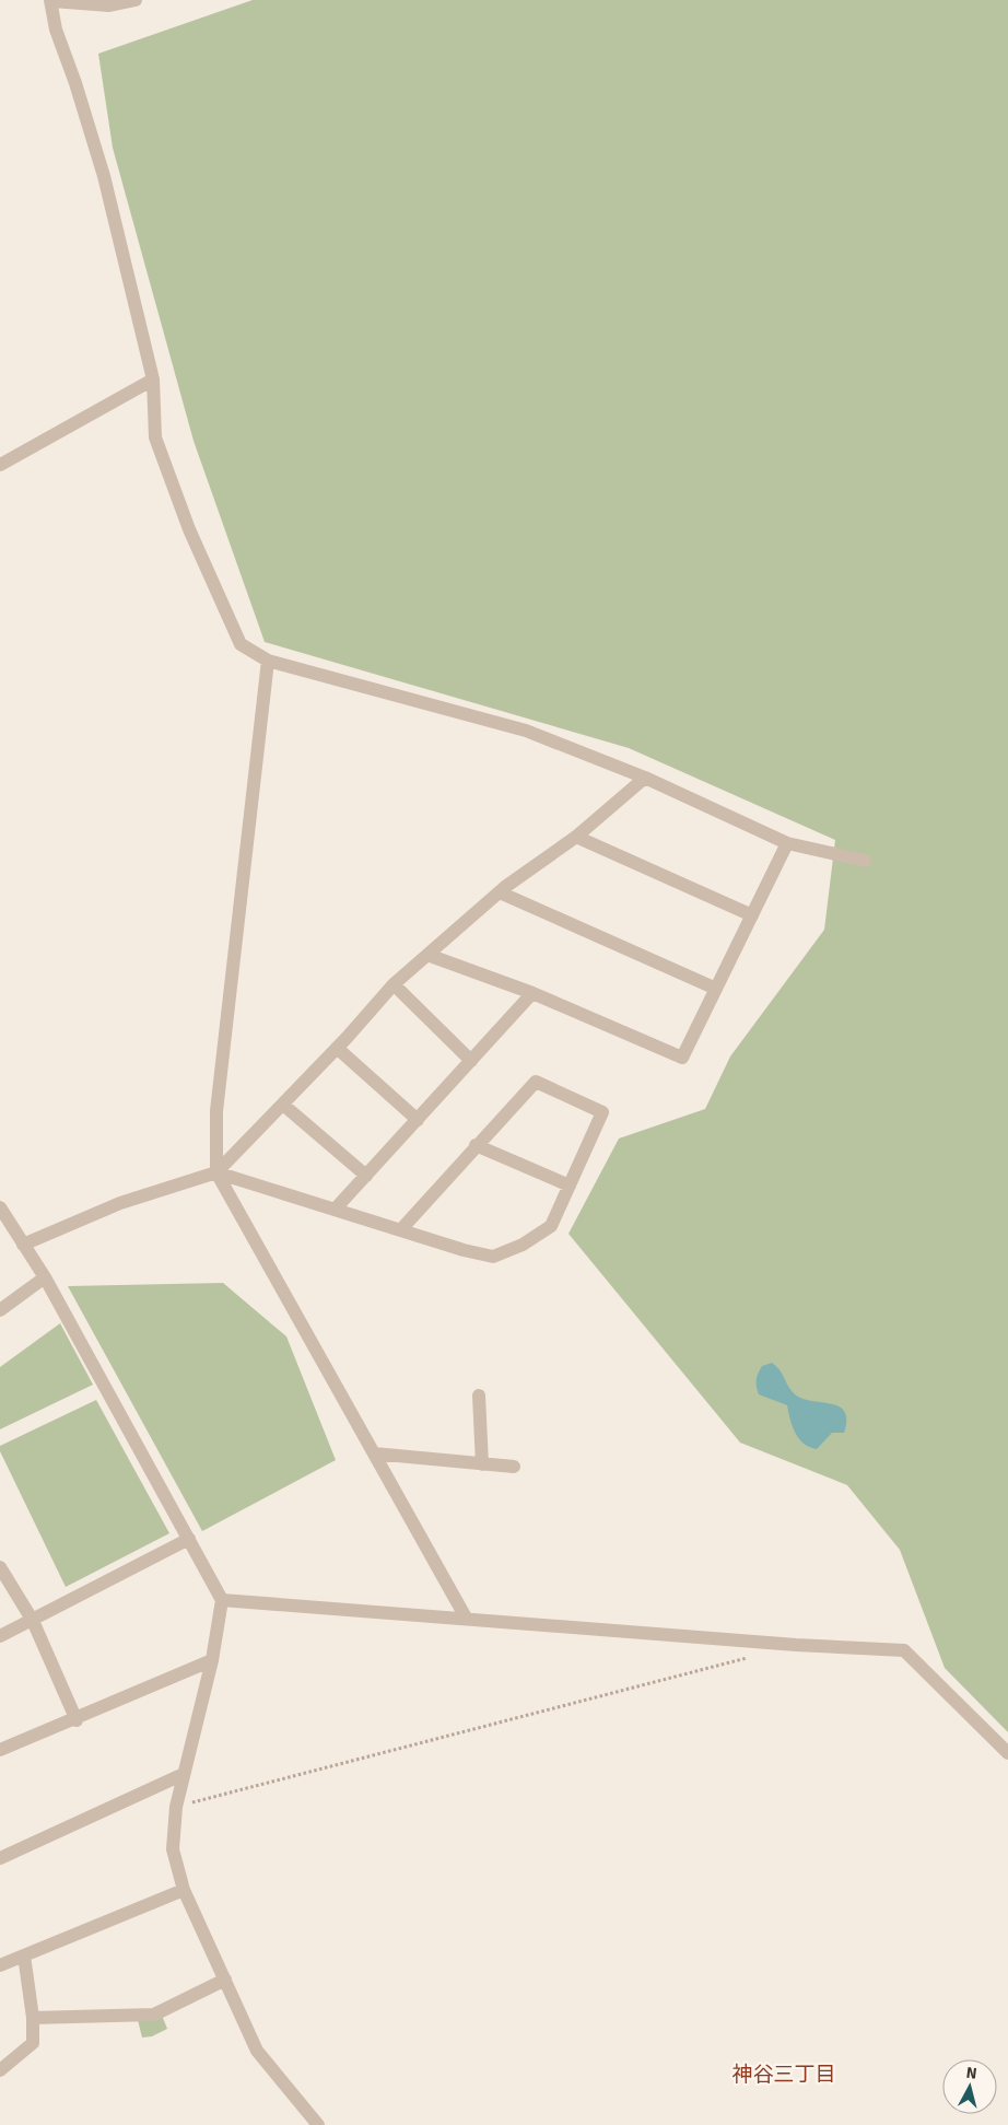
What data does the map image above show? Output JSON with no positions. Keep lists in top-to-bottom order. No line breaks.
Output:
{"districts":["神谷三丁目"],"north":"top"}
